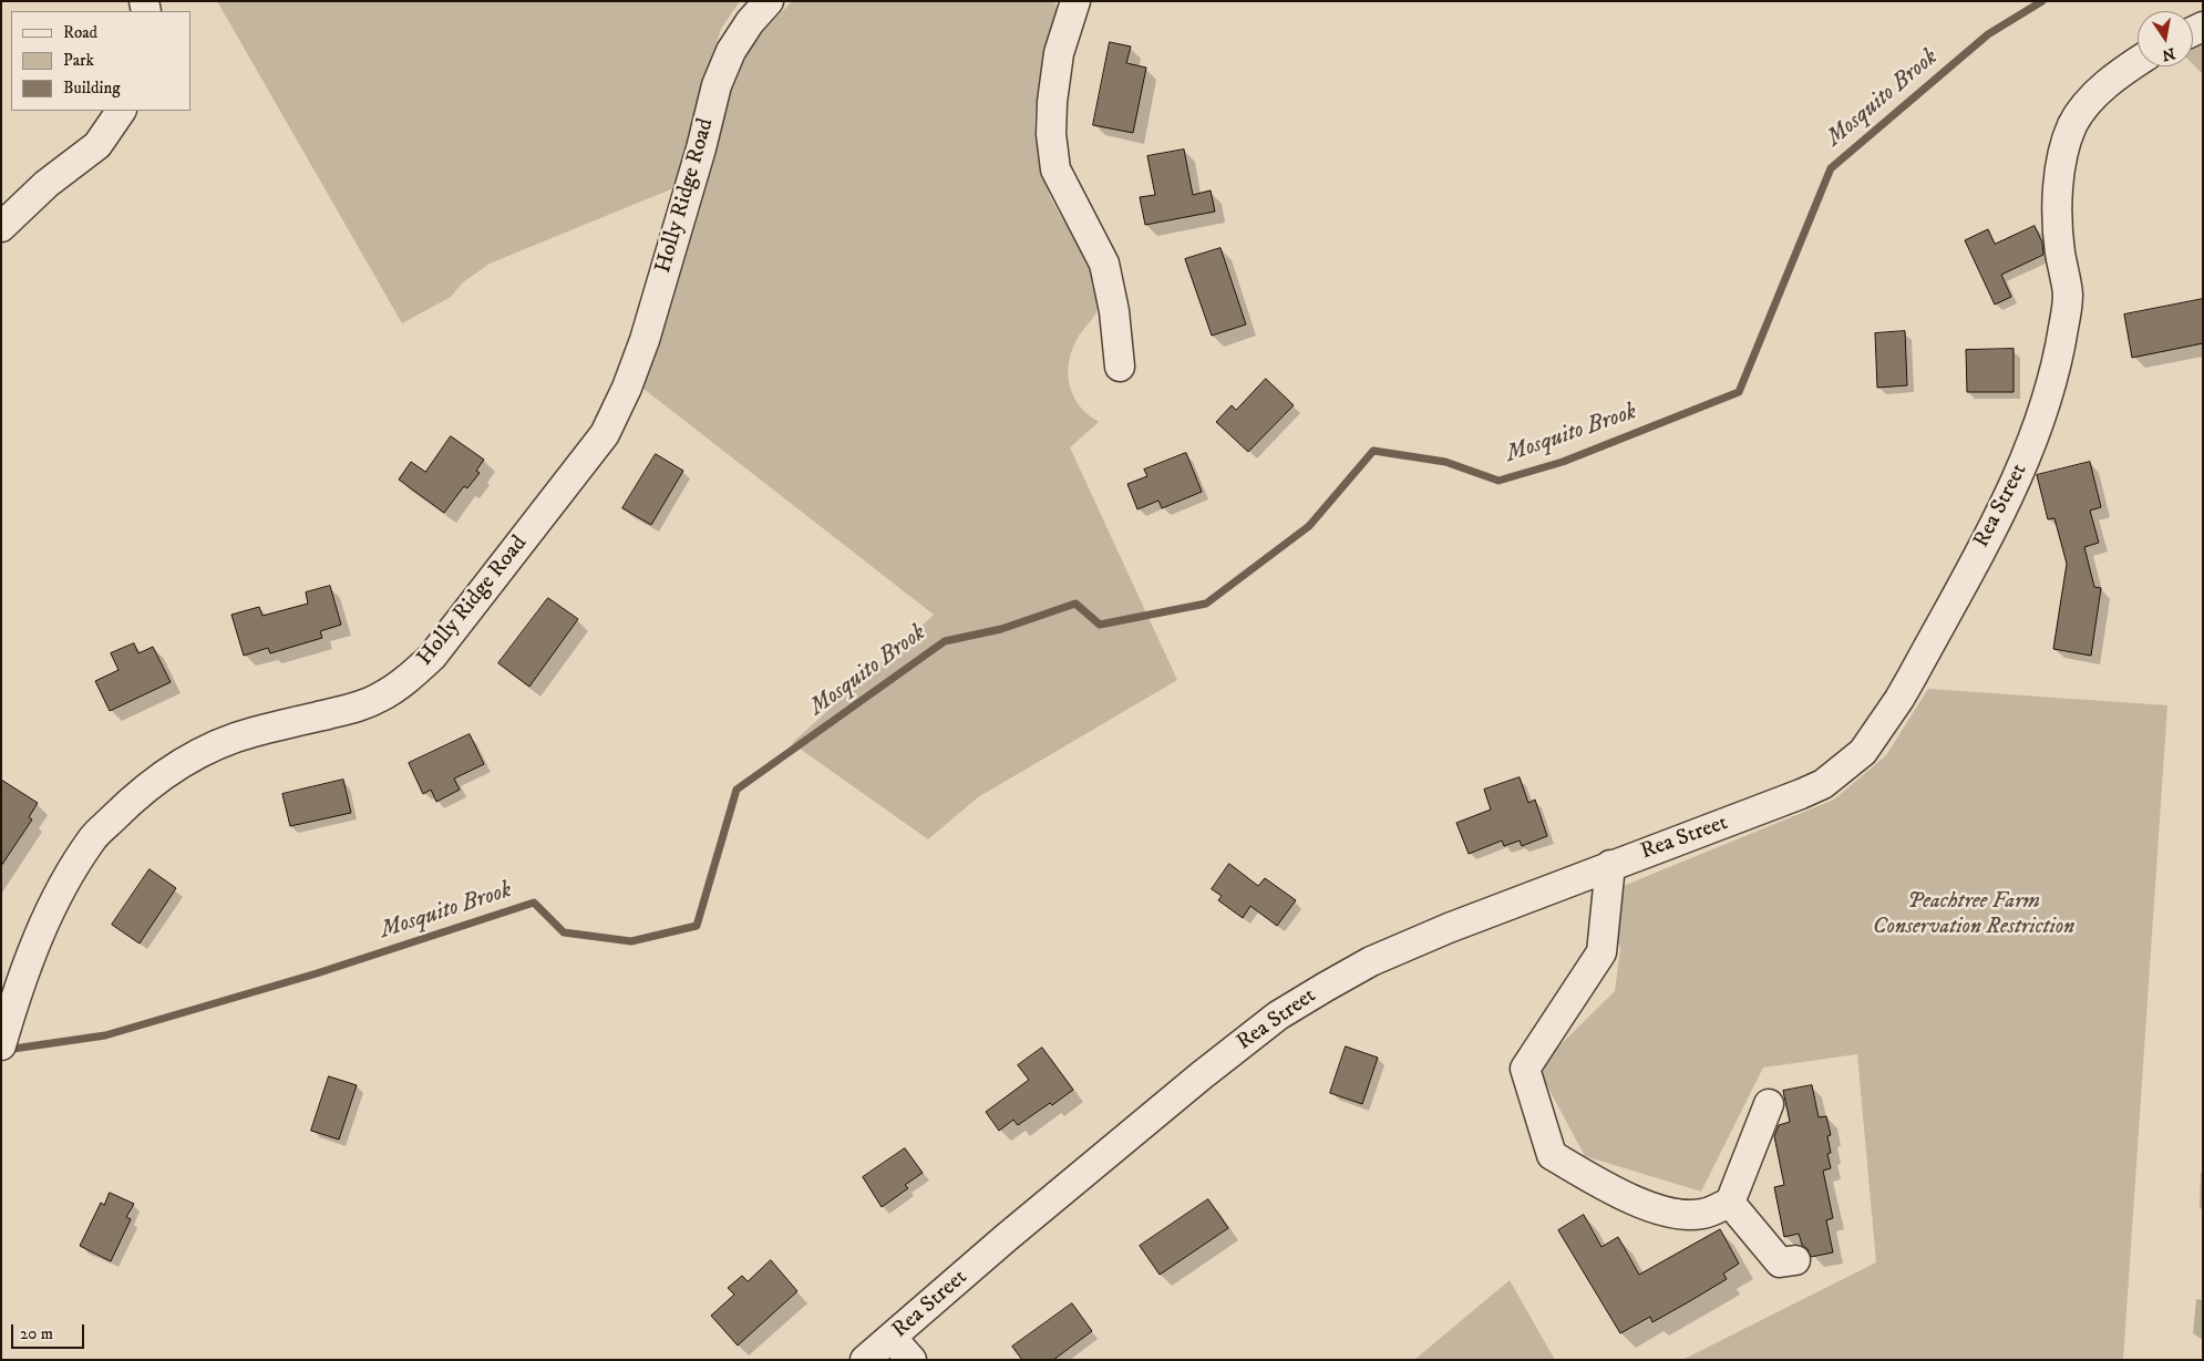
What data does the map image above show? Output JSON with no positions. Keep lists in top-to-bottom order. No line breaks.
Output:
{"streets":{"street":["Holly Ridge Road","Rea Street"]},"water":["Mosquito Brook"],"parks":["Peachtree Farm Conservation Restriction"],"legend":["Road","Park","Building"],"scale_bar":"20 m","north":"bottom"}
